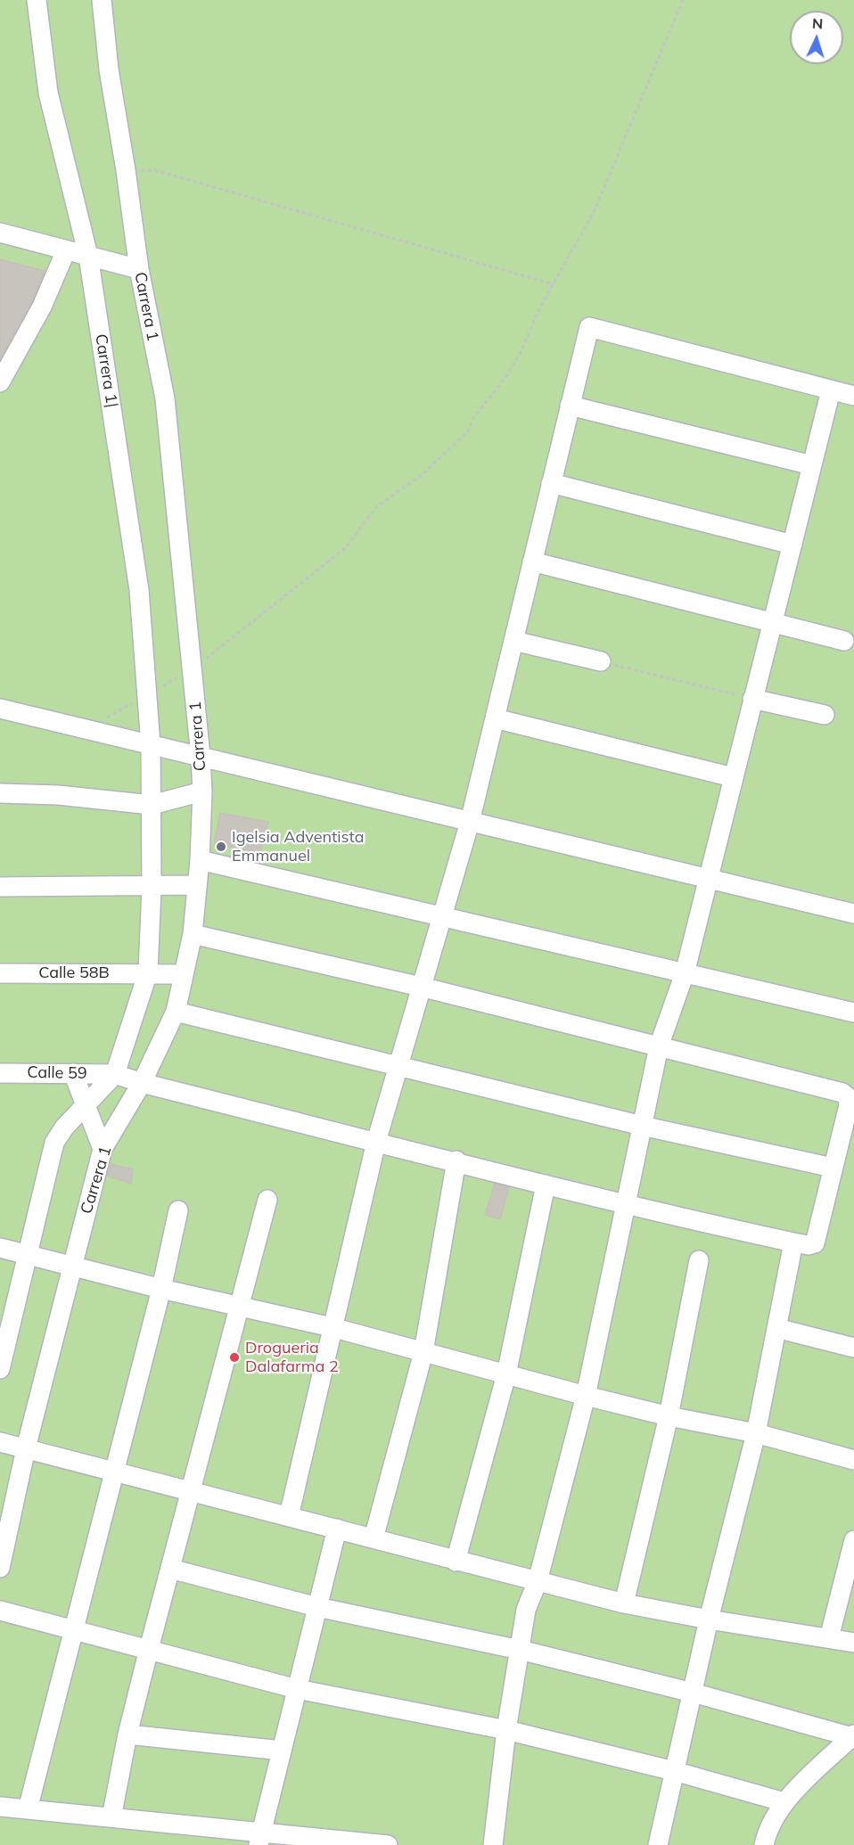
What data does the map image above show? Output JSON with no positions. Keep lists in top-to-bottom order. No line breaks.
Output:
{"streets":{"street":["Carrera 1","Carrera 1|","Calle 58B","Calle 59"]},"crossings":[["Carrera 1","Calle 58B"],["Carrera 1","Calle 59"],["Carrera 1|","Calle 58B"],["Carrera 1|","Calle 59"]],"places":["Igelsia Adventista Emmanuel","Drogueria Dalafarma 2"],"north":"top"}
